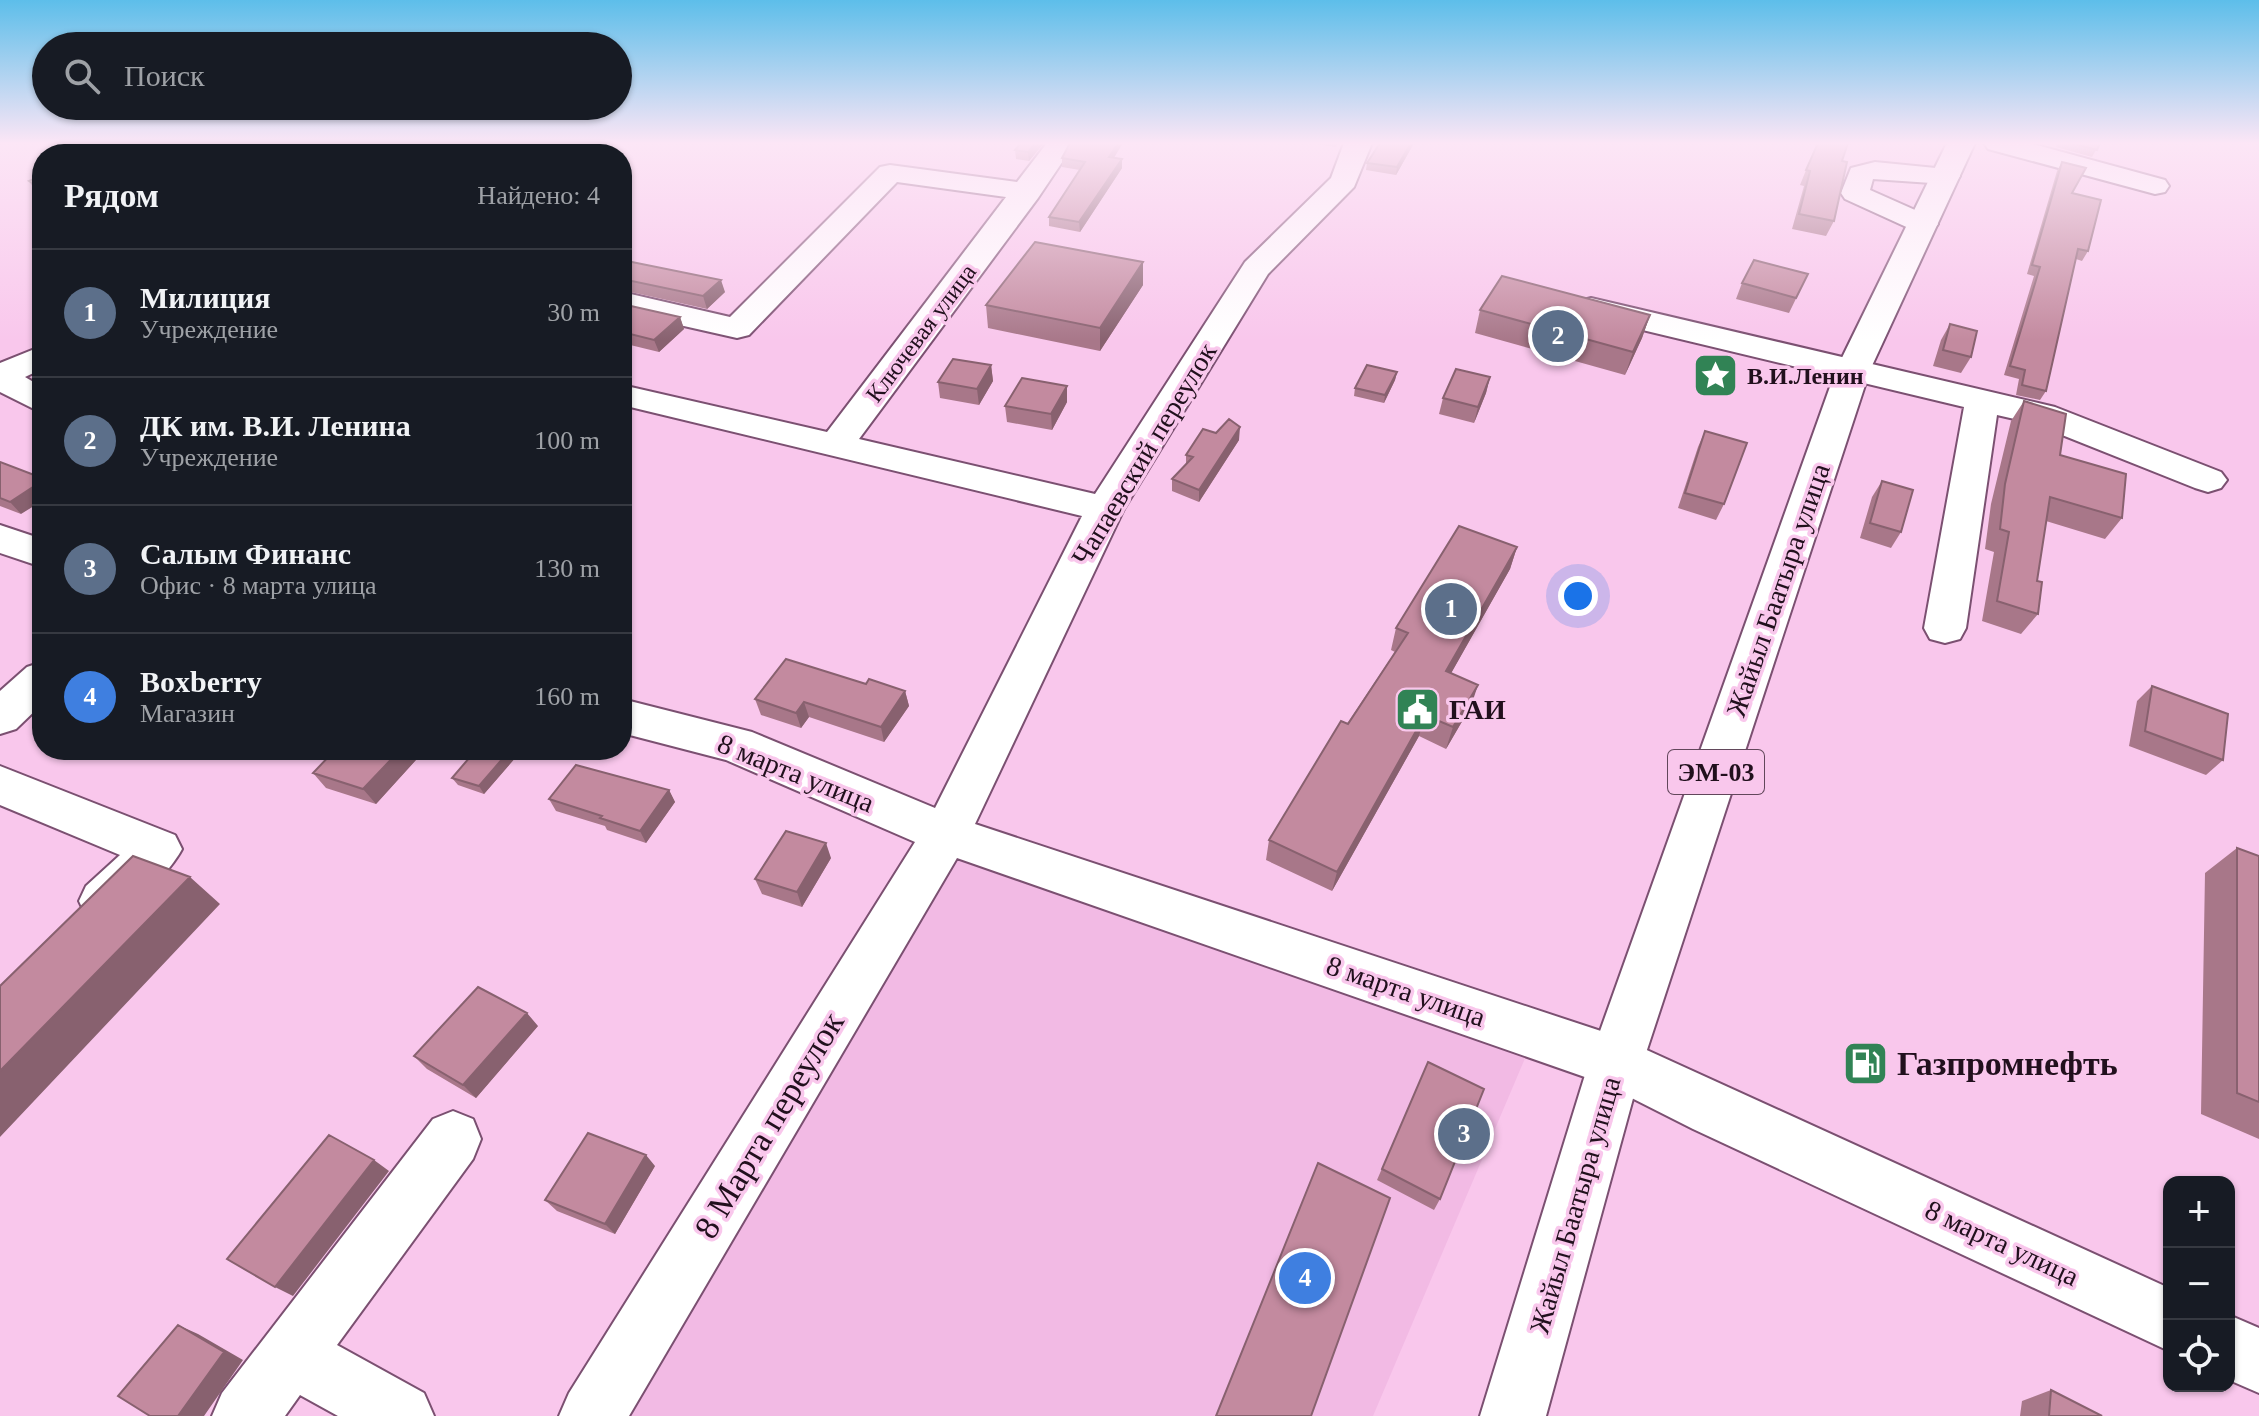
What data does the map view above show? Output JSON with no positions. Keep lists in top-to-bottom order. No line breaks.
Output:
{"streets":{"main road":["Ключевая улица","Чапаевский переулок","Жайыл Баатыра улица","ЭМ-03","8 марта улица","8 Марта переулок"]},"crossings":[["Чапаевский переулок","8 марта улица"],["Чапаевский переулок","8 Марта переулок"],["Жайыл Баатыра улица","8 марта улица"],["8 марта улица","8 Марта переулок"]],"places":{"place":["В.И.Ленин"],"public building":["ГАИ"],"fuel station":["Газпромнефть"]},"page":{"search":"Поиск","heading":["Рядом","Найдено: 4"],"list":[{"mark":"1","name":"Милиция","note":"Учреждение","value":"30 m"},{"mark":"2","name":"ДК им. В.И. Ленина","note":"Учреждение","value":"100 m"},{"mark":"3","name":"Салым Финанс","note":"Офис · 8 марта улица","value":"130 m"},{"mark":"4","name":"Boxberry","note":"Магазин","value":"160 m"}],"pins":["2","1","3","4"],"map_buttons":["+","−"]}}
